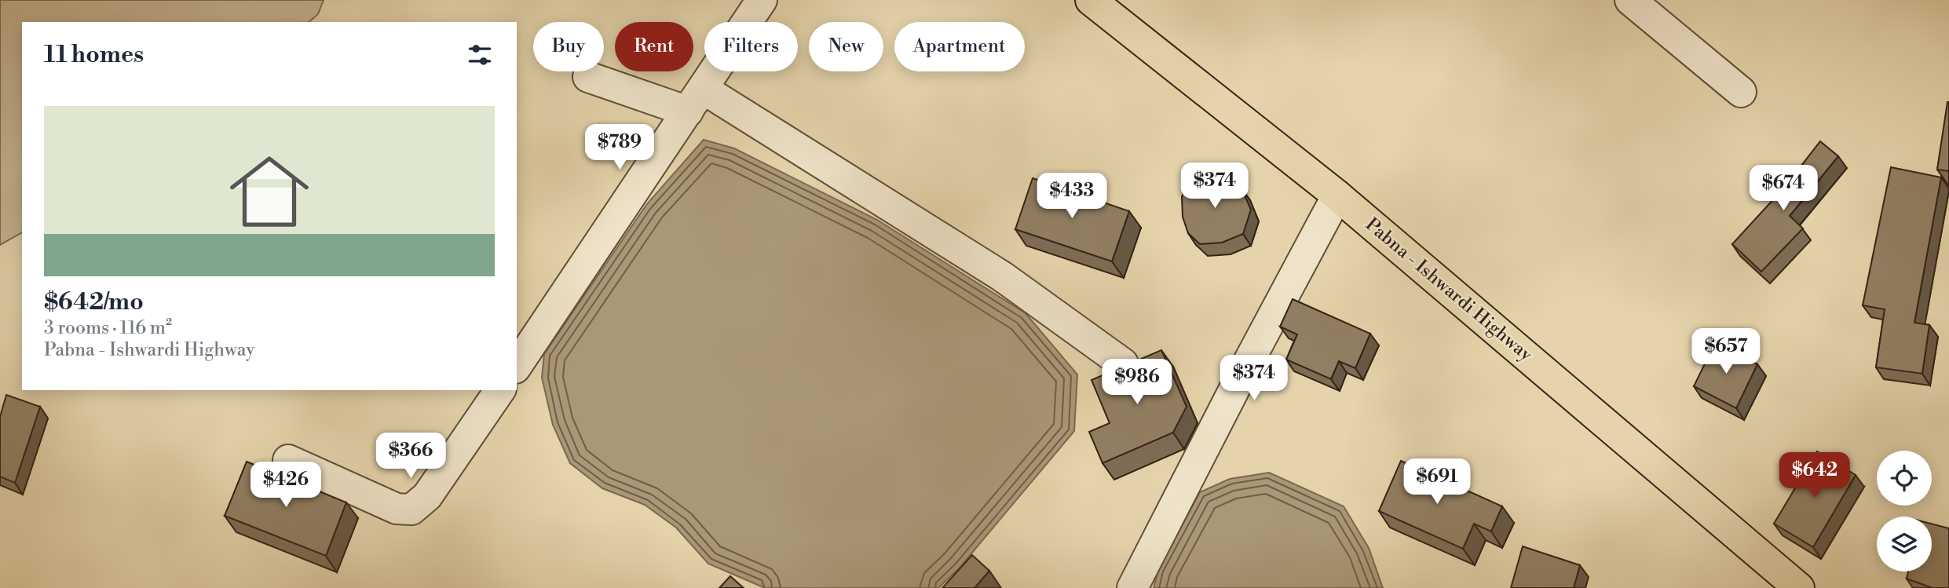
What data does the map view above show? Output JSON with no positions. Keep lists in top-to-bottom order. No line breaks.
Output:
{"streets":{"main road":["Pabna - Ishwardi Highway"]},"page":{"chip":["Buy","Rent","Filters","New","Apartment"],"heading":"11 homes","list":[{"name":"$642/mo","note":"3 rooms · 116 m² · Pabna - Ishwardi Highway"}],"price":["$789","$374","$674","$433","$657","$374","$986","$366","$642","$691","$426"]}}
